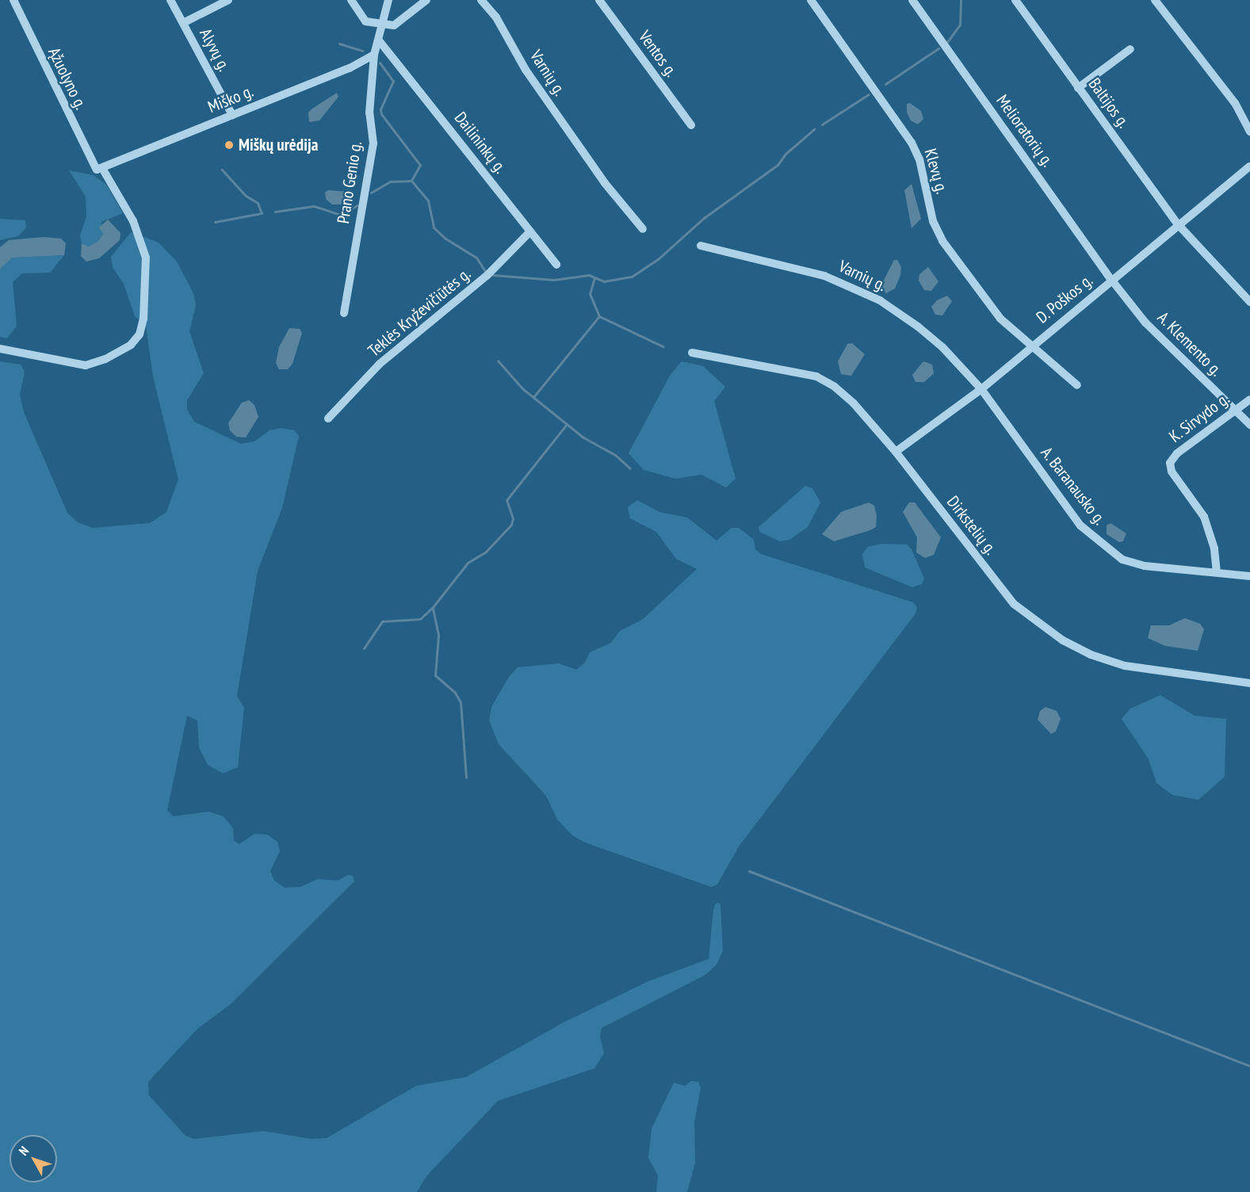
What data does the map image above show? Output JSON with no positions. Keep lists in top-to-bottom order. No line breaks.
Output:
{"streets":{"street":["Alyvų g.","Ventos g.","Varnių g.","Ąžuolyno g.","Miško g.","Baltijos g.","Melioratorių g.","Dailininkų g.","Klevų g.","Prano Genio g.","D. Poškos g.","Teklės Kryževičiūtės g.","A. Klemento g.","K. Sirvydo g.","A. Baranausko g.","Dirkstelių g."]},"crossings":[["Alyvų g.","Miško g."],["Varnių g.","D. Poškos g."],["Varnių g.","A. Baranausko g."],["Ąžuolyno g.","Miško g."],["Miško g.","Prano Genio g."],["Baltijos g.","D. Poškos g."],["Melioratorių g.","D. Poškos g."],["Melioratorių g.","A. Klemento g."],["Dailininkų g.","Prano Genio g."],["Dailininkų g.","Teklės Kryževičiūtės g."],["Klevų g.","D. Poškos g."],["D. Poškos g.","A. Klemento g."],["D. Poškos g.","A. Baranausko g."],["D. Poškos g.","Dirkstelių g."],["A. Klemento g.","K. Sirvydo g."],["K. Sirvydo g.","A. Baranausko g."]],"places":["Miškų urėdija"],"north":"top left"}
